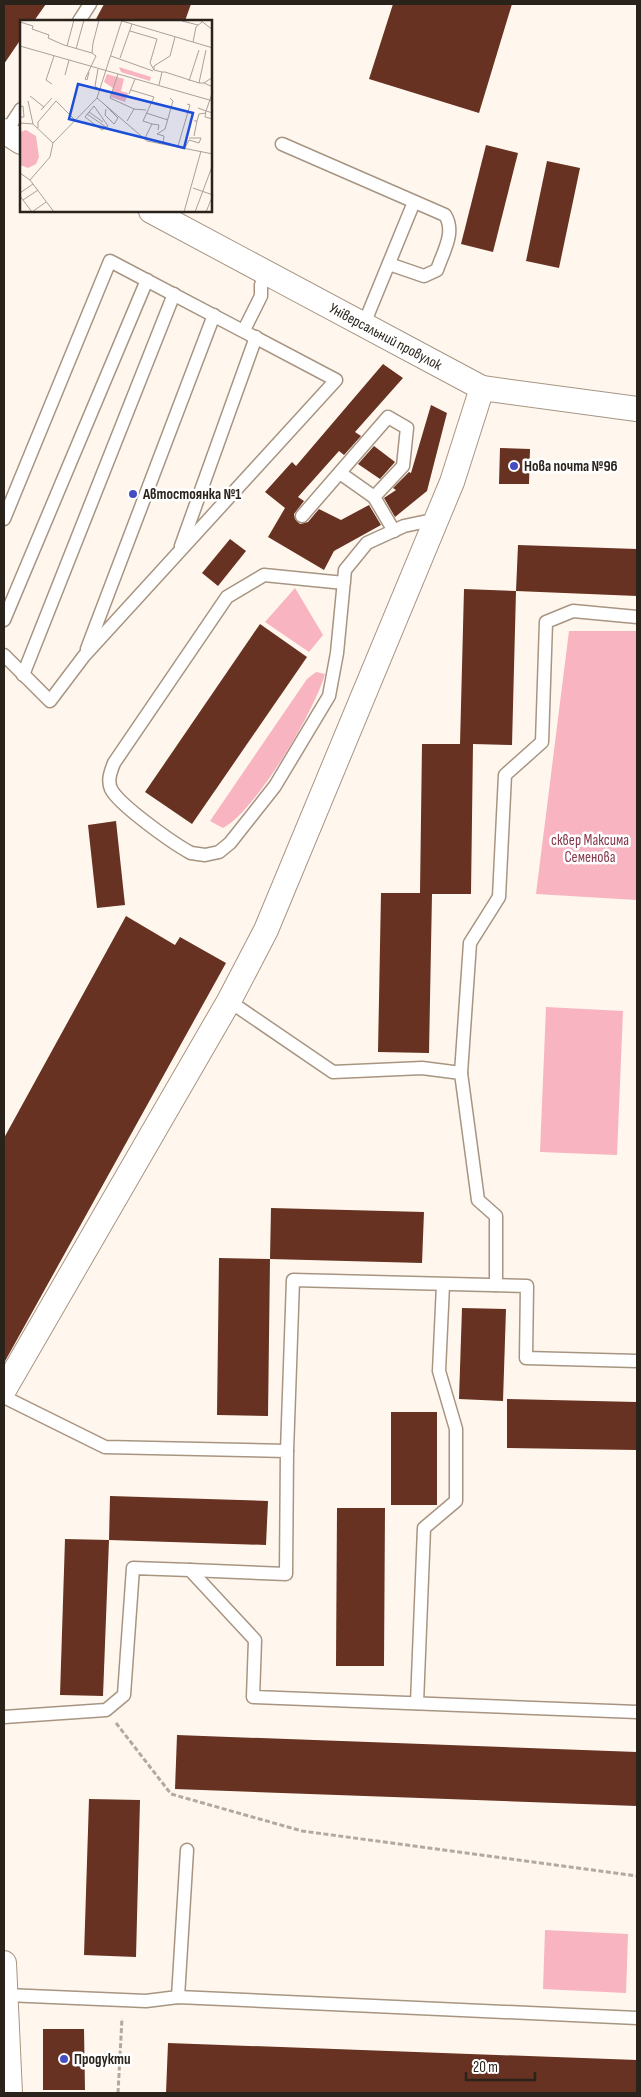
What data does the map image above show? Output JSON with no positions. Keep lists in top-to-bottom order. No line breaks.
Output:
{"streets":{"street":["Універсальний провулок"]},"parks":["сквер Максима Семенова"],"places":["Нова почта №96","Автостоянка №1","Продукти"],"scale_bar":"20 m"}
